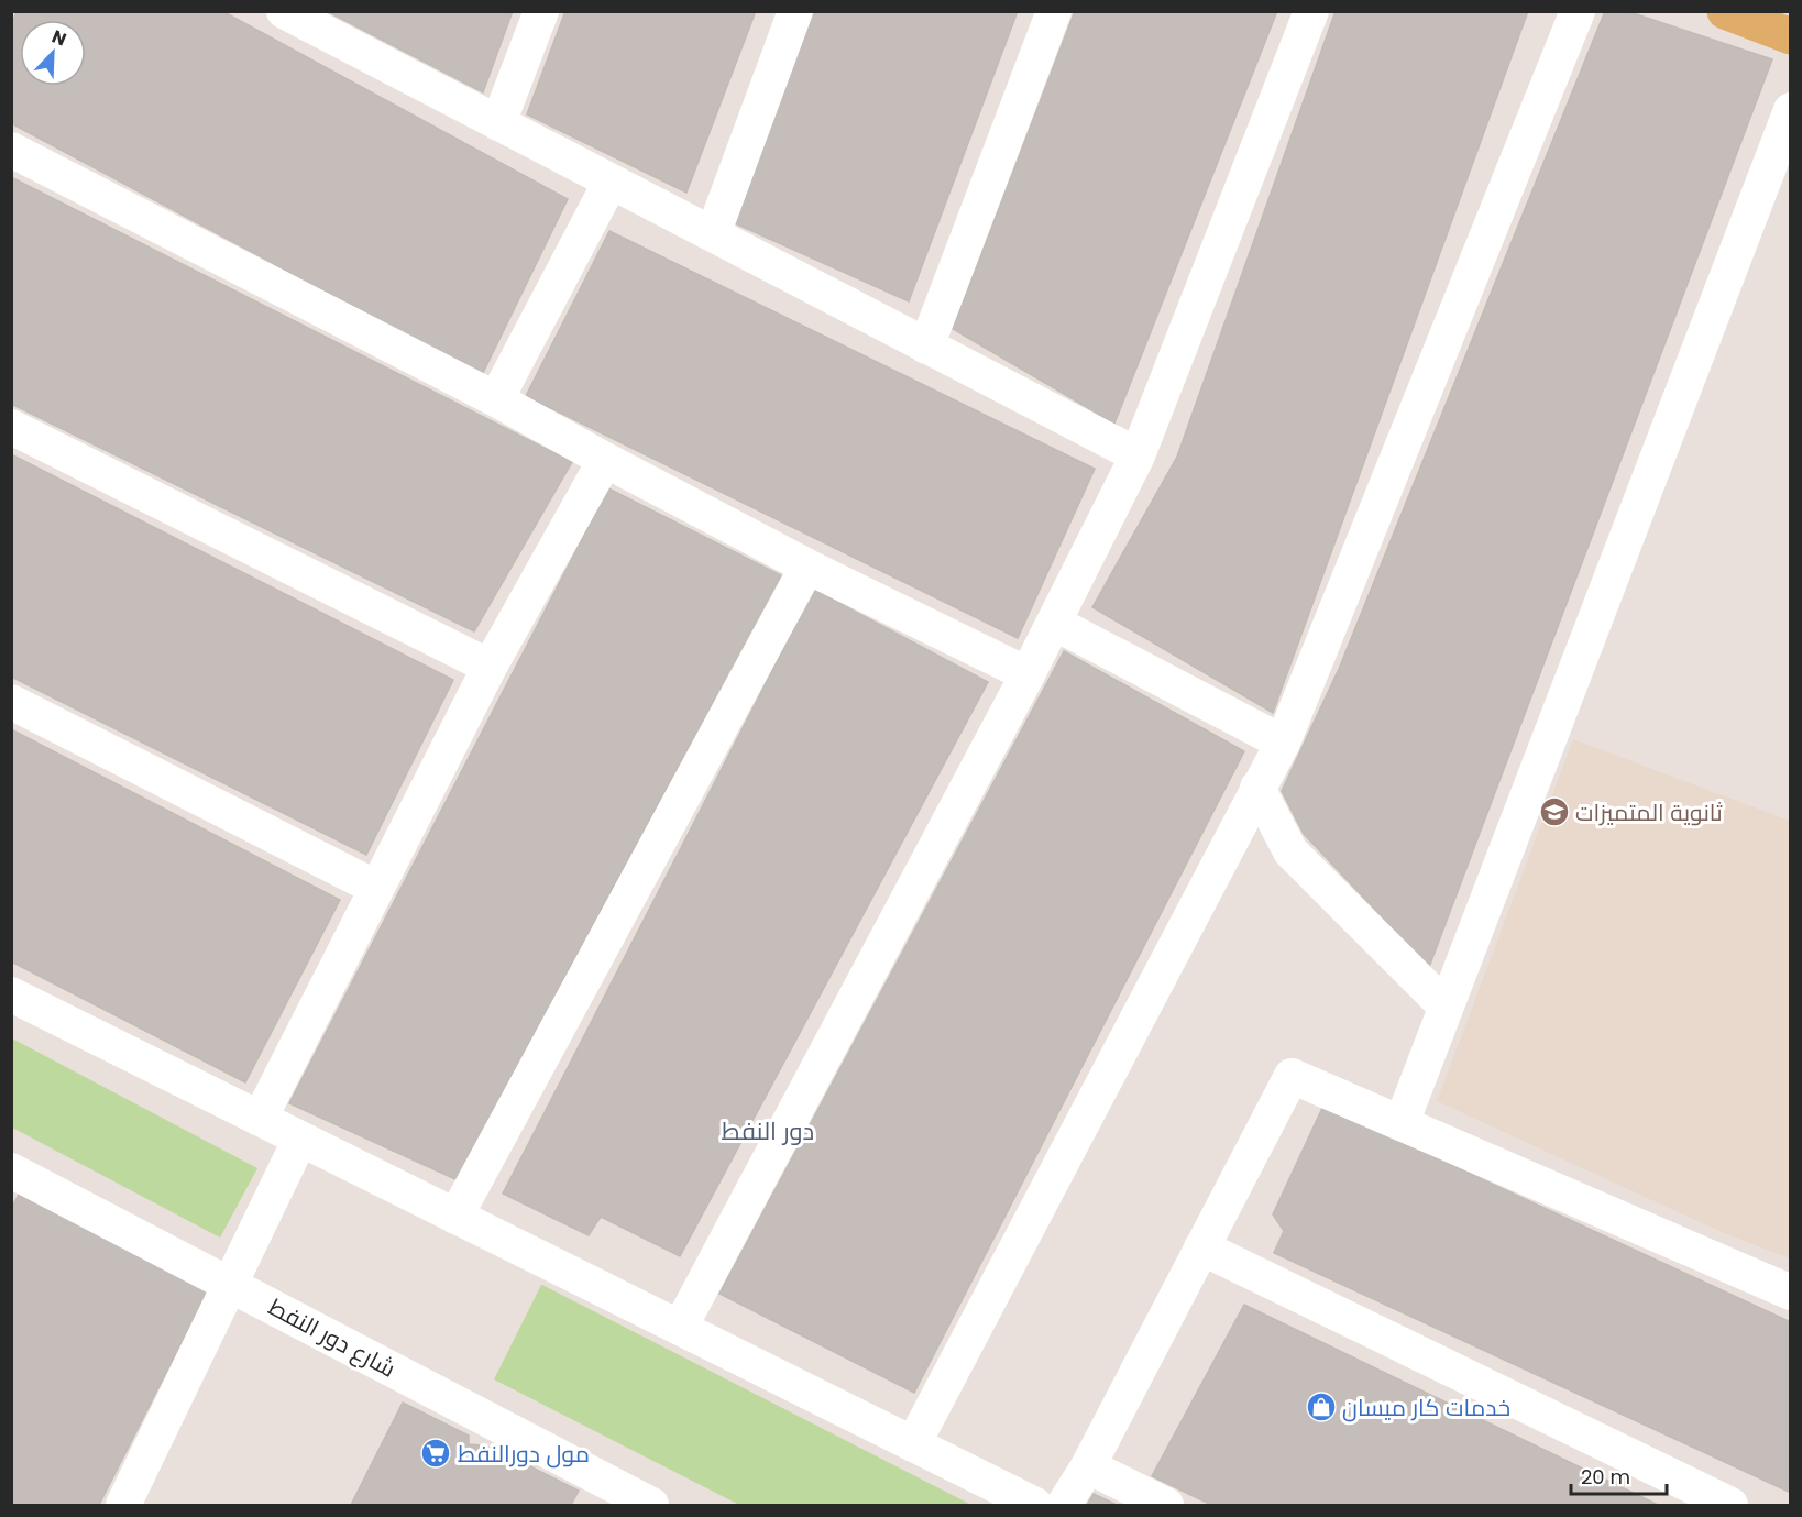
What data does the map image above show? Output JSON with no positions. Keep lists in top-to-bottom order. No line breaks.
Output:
{"streets":{"street":["شارع دور النفط"]},"districts":["دور النفط"],"places":{"school or university":["ثانوية المتميزات"],"shop":["خدمات كار ميسان"],"supermarket":["مول دورالنفط"]},"scale_bar":"20 m","north":"top right"}
